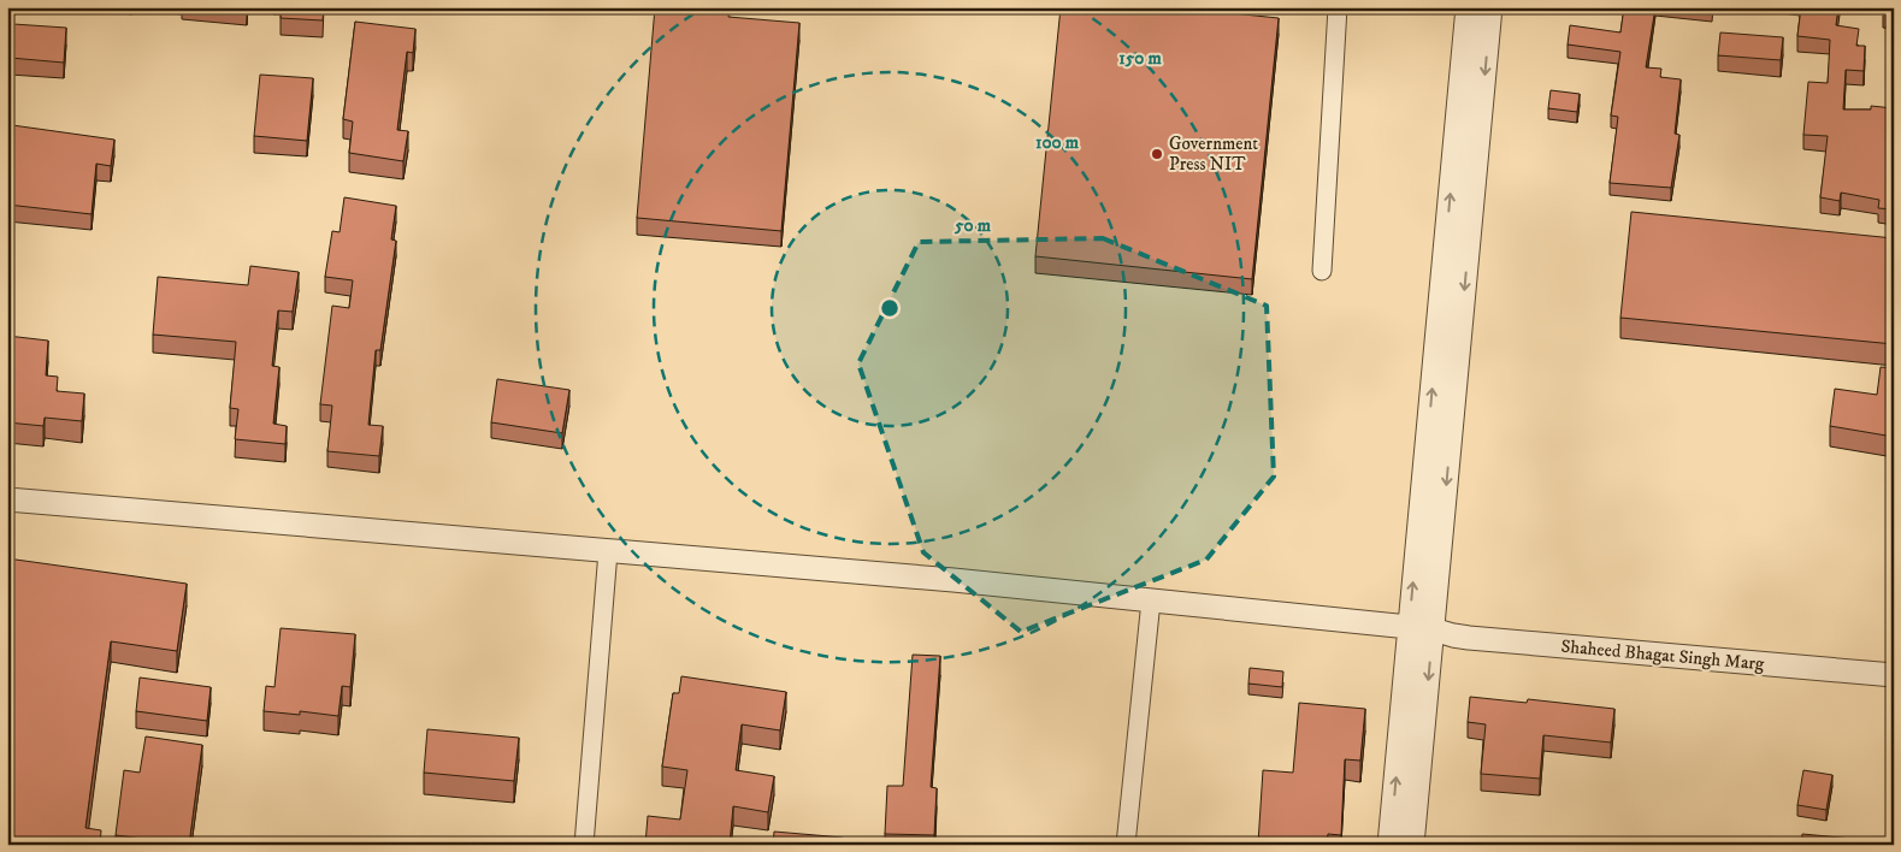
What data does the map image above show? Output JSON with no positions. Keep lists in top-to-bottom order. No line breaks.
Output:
{"streets":{"street":["Shaheed Bhagat Singh Marg"]},"places":["Government Press NIT"],"rings":["150 m","100 m","50 m"]}
